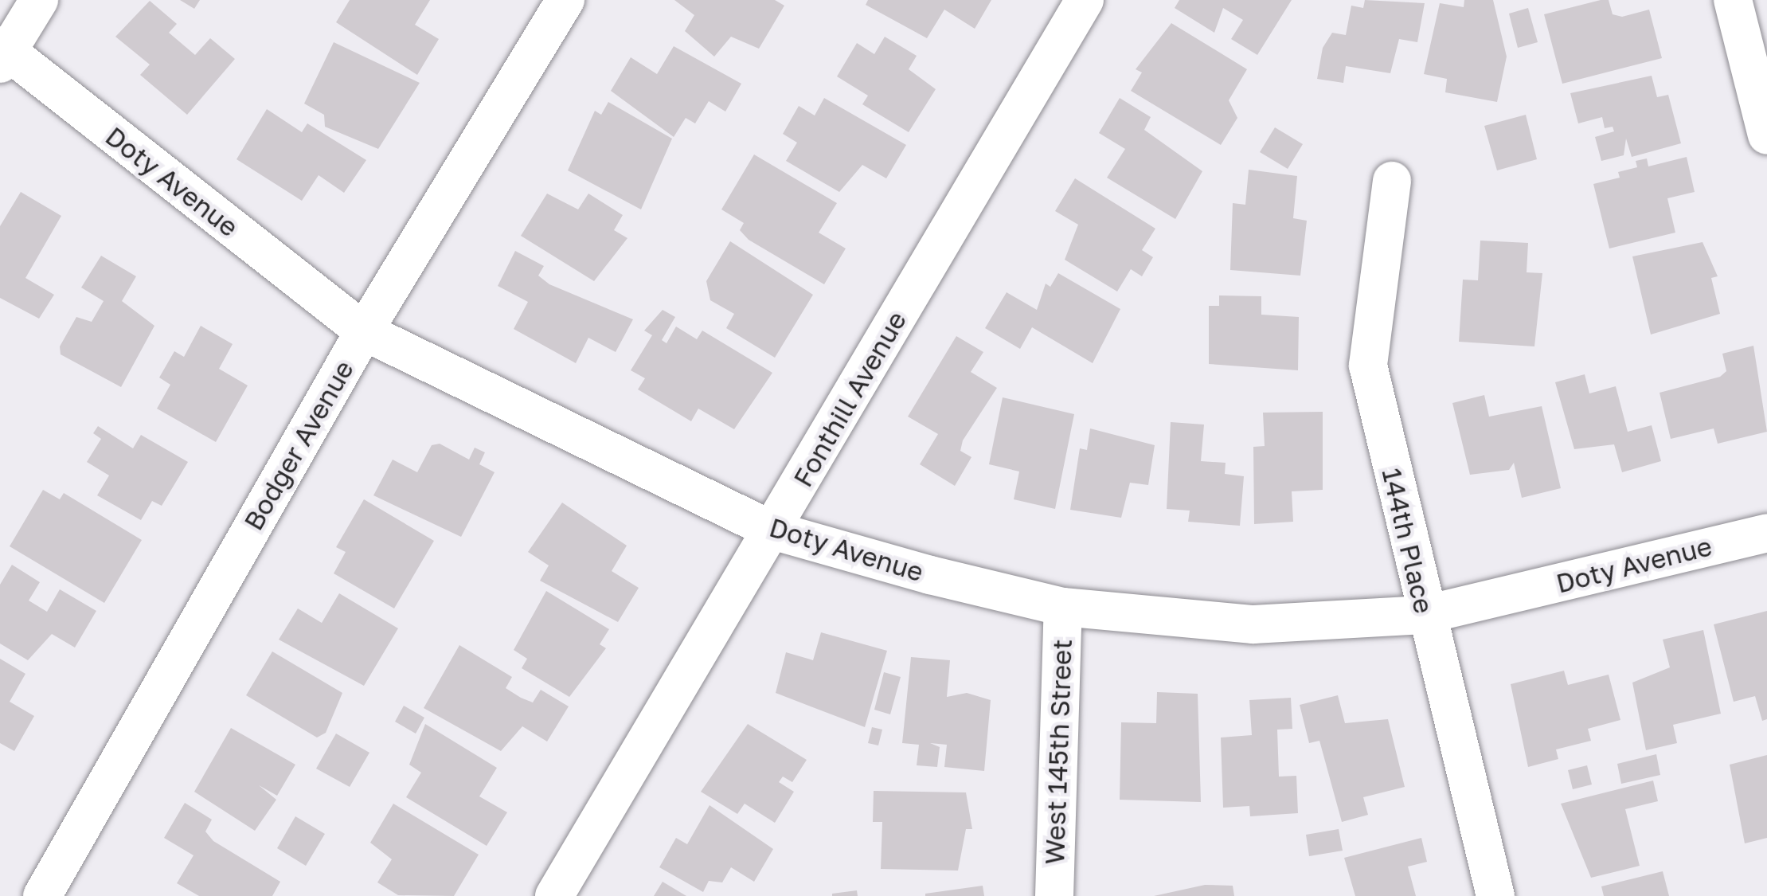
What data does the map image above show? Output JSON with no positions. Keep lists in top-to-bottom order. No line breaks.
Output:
{"streets":{"street":["Doty Avenue","Fonthill Avenue","Bodger Avenue","144th Place","West 145th Street"]},"crossings":[["Doty Avenue","Fonthill Avenue"],["Doty Avenue","Bodger Avenue"],["Doty Avenue","144th Place"],["Doty Avenue","West 145th Street"]]}
